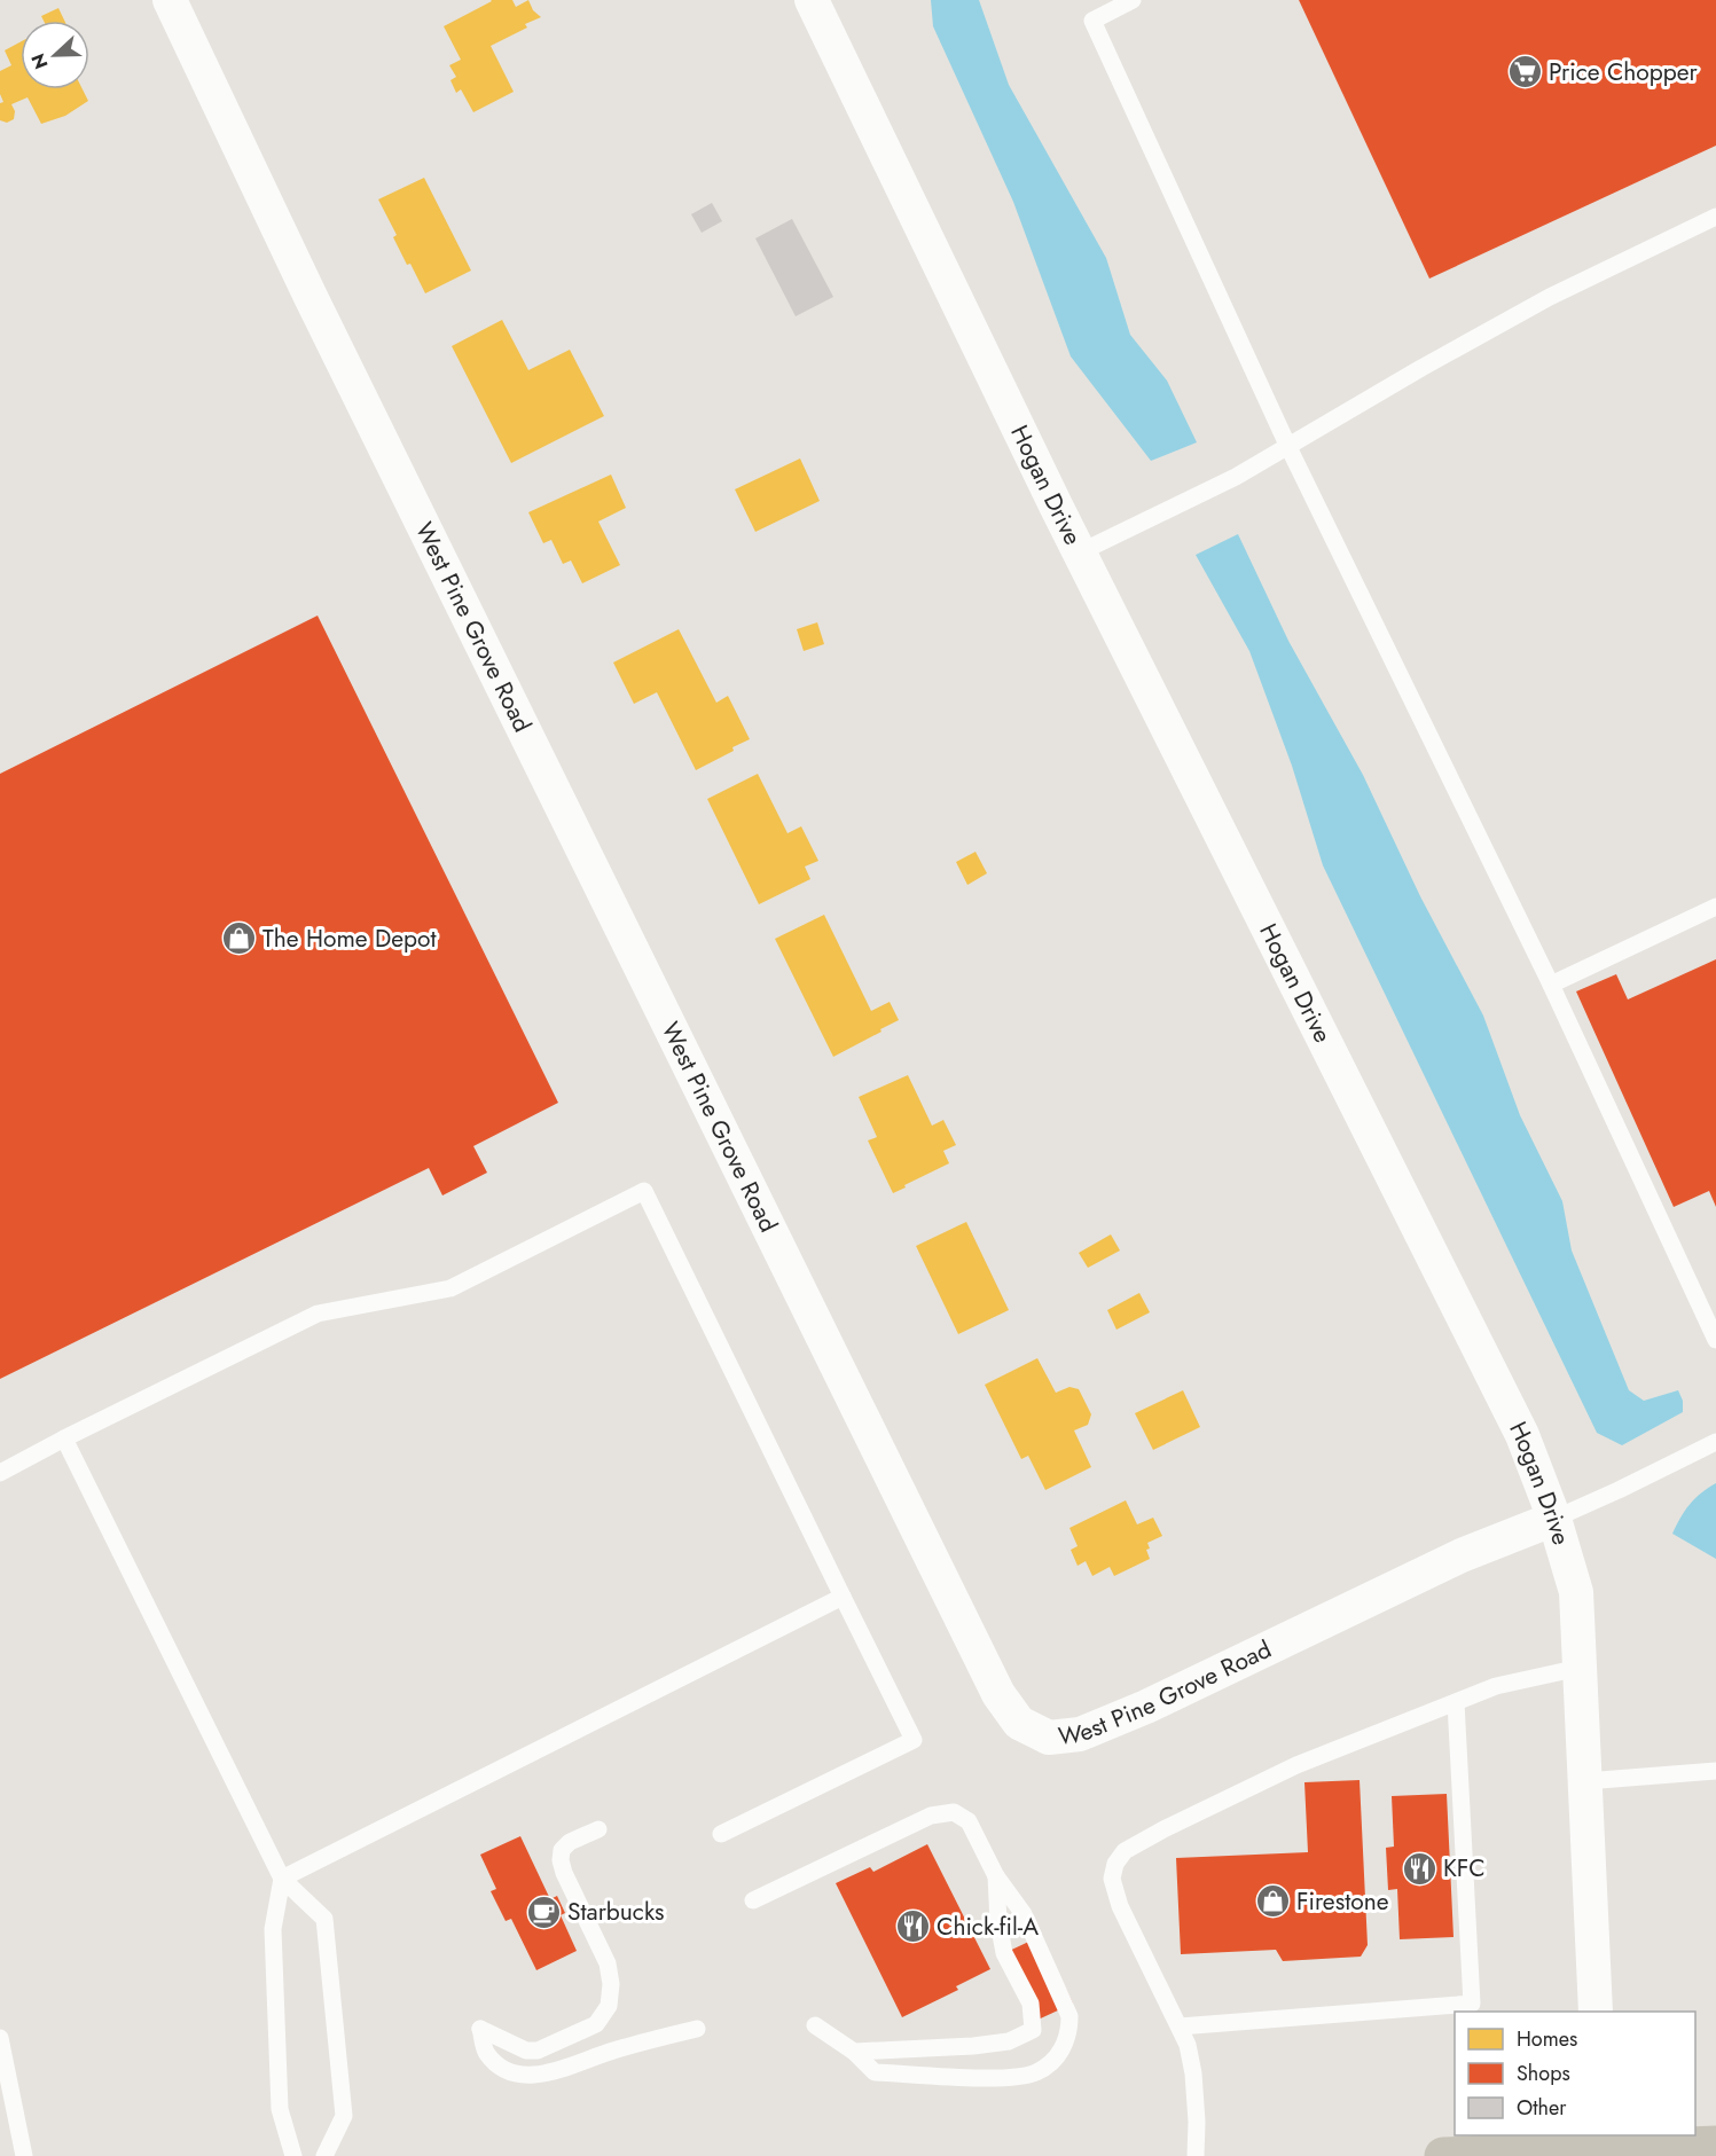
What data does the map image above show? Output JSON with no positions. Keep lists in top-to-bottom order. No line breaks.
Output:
{"streets":{"street":["Hogan Drive","West Pine Grove Road"]},"crossings":[["Hogan Drive","West Pine Grove Road"]],"places":{"supermarket":["Price Chopper"],"shop":["The Home Depot","Firestone"],"restaurant":["KFC","Chick-fil-A"],"cafe":["Starbucks"]},"legend":["Homes","Shops","Other"],"north":"left"}
